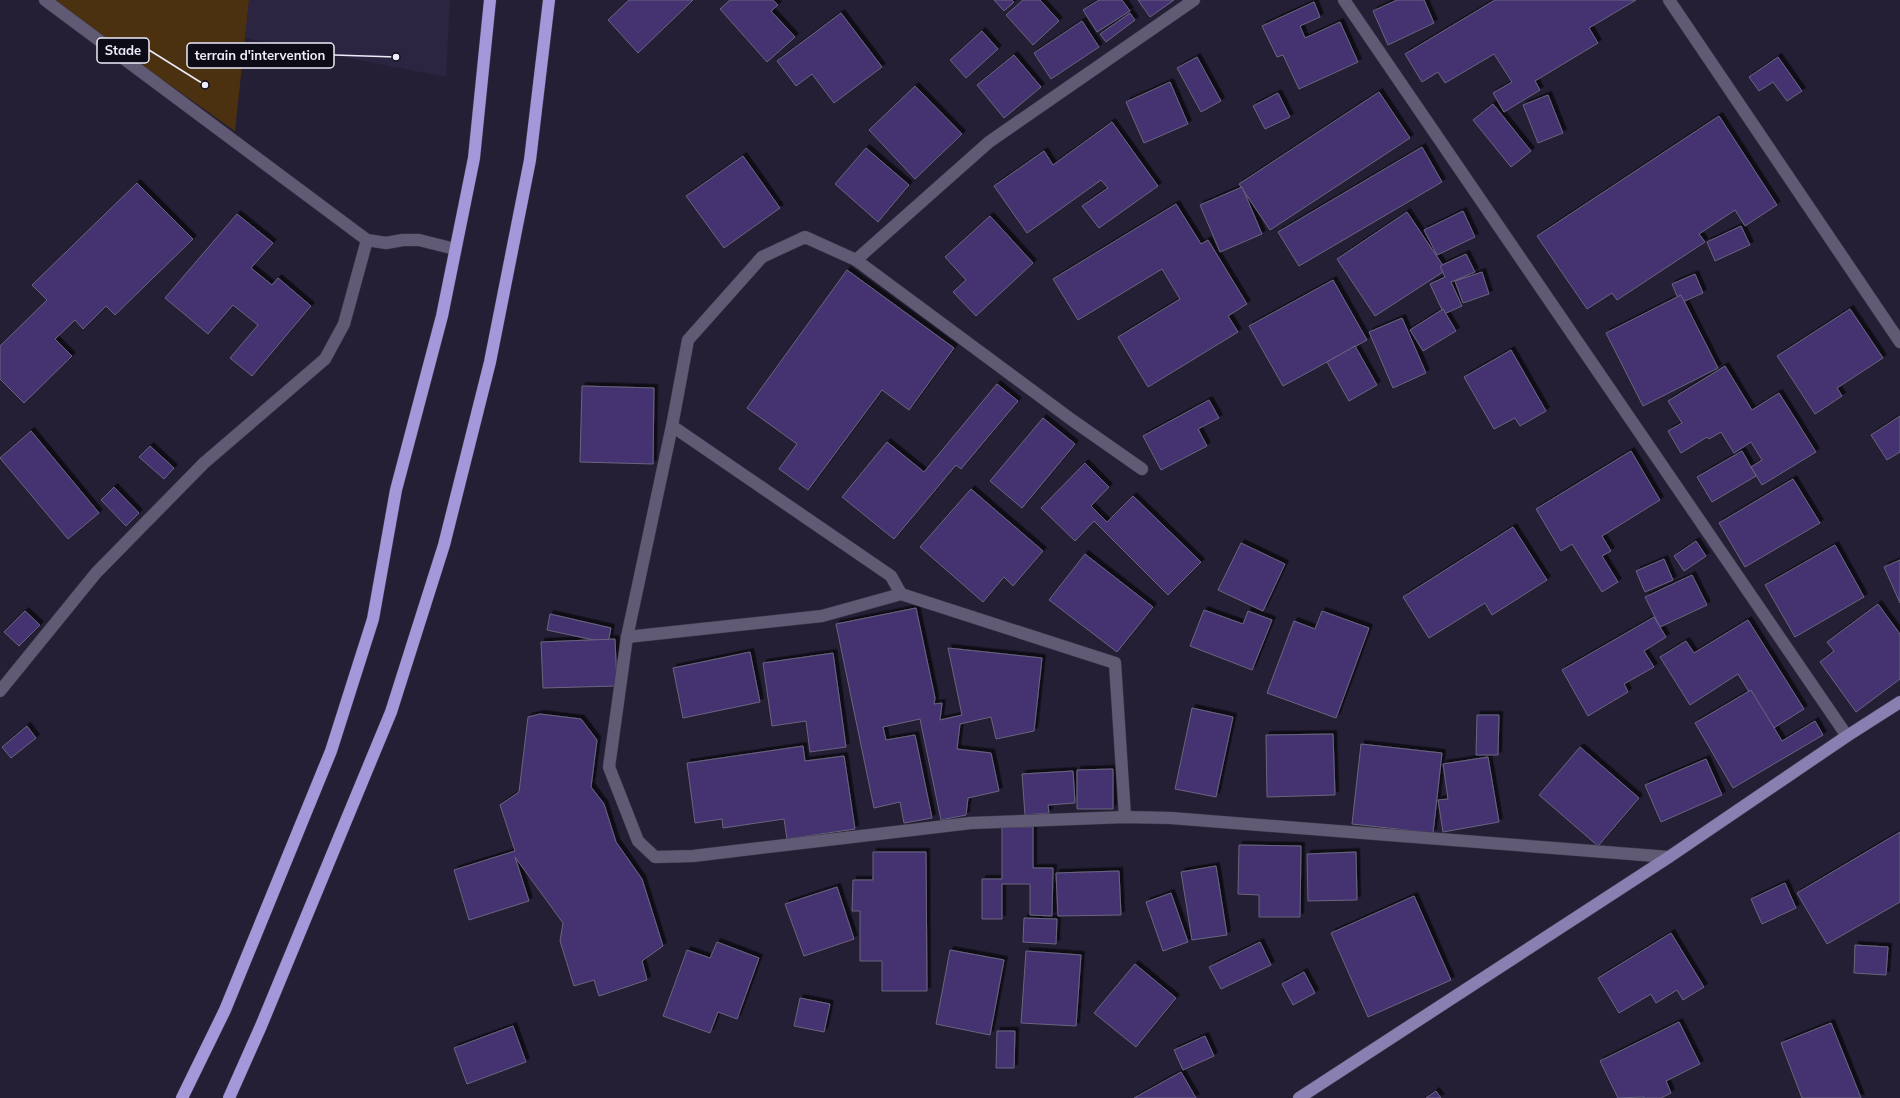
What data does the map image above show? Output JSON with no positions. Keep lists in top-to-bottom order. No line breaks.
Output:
{"places":["terrain d'intervention","Stade"]}
